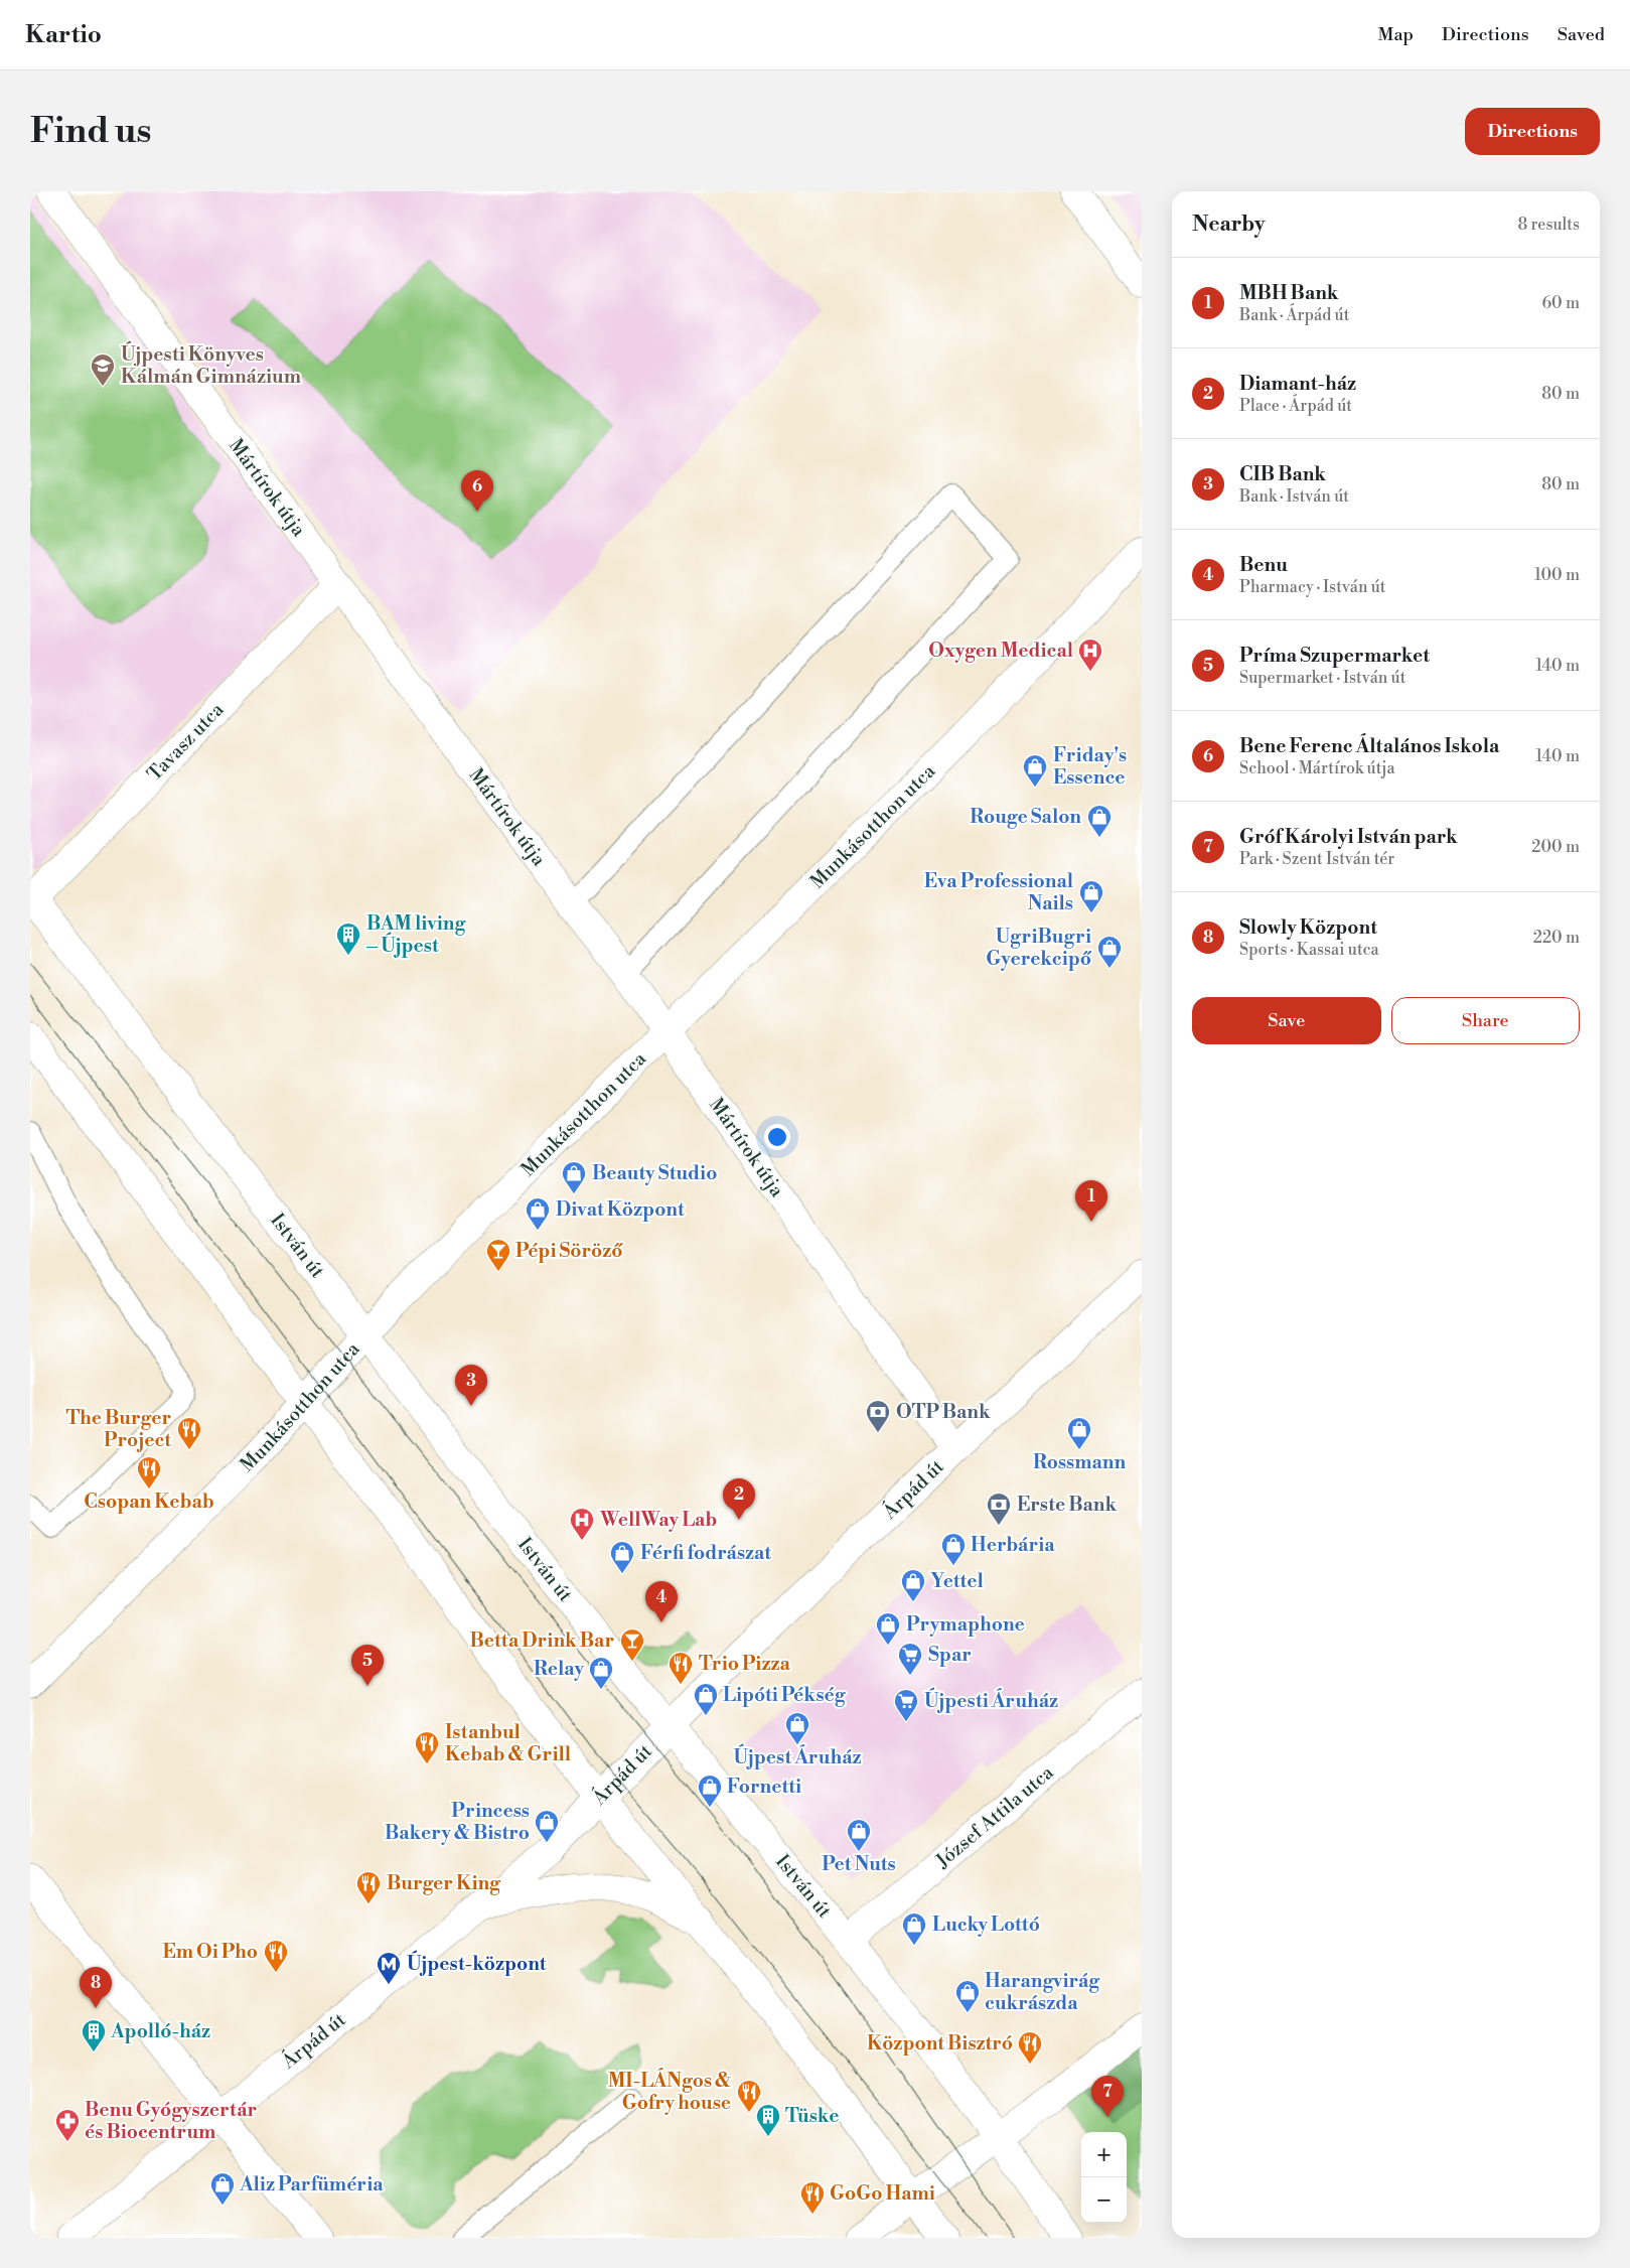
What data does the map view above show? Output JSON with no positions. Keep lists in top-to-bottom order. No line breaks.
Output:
{"streets":{"street":["Mártírok útja","Tavasz utca","Munkásotthon utca","István út","Árpád út","József Attila utca"]},"crossings":[["Mártírok útja","Tavasz utca"],["Mártírok útja","Munkásotthon utca"],["Mártírok útja","Árpád út"],["Tavasz utca","István út"],["Munkásotthon utca","István út"],["István út","Árpád út"],["István út","József Attila utca"]],"places":{"school or university":["Újpesti Könyves Kálmán Gimnázium"],"hospital":["Oxygen Medical","WellWay Lab"],"shop":["Friday's Essence","Rouge Salon","Eva Professional Nails","UgriBugri Gyerekcipő","Beauty Studio","Divat Központ","Rossmann","Herbária","Férfi fodrászat","Yettel","Prymaphone","Relay","Lipóti Pékség","Újpest Áruház","Fornetti","Princess Bakery & Bistro","Pet Nuts","Lucky Lottó","Harangvirág cukrászda","Aliz Parfüméria"],"building":["BAM living – Újpest","Apolló-ház","Tüske"],"bar":["Pépi Söröző","Betta Drink Bar"],"bank":["OTP Bank","Erste Bank"],"restaurant":["The Burger Project","Csopan Kebab","Trio Pizza","Istanbul Kebab & Grill","Burger King","Em Oi Pho","Központ Bisztró","MI-LÁNgos & Gofry house","GoGo Hami"],"supermarket":["Spar","Újpesti Áruház"],"metro station":["Újpest-központ"],"pharmacy":["Benu Gyógyszertár és Biocentrum"]},"page":{"header":"Kartio","nav":["Map","Directions","Saved"],"buttons":["Directions",["Save","Share"]],"title":"Find us","heading":["Nearby","8 results"],"list":[{"mark":"1","name":"MBH Bank","note":"Bank · Árpád út","value":"60 m"},{"mark":"2","name":"Diamant-ház","note":"Place · Árpád út","value":"80 m"},{"mark":"3","name":"CIB Bank","note":"Bank · István út","value":"80 m"},{"mark":"4","name":"Benu","note":"Pharmacy · István út","value":"100 m"},{"mark":"5","name":"Príma Szupermarket","note":"Supermarket · István út","value":"140 m"},{"mark":"6","name":"Bene Ferenc Általános Iskola","note":"School · Mártírok útja","value":"140 m"},{"mark":"7","name":"Gróf Károlyi István park","note":"Park · Szent István tér","value":"200 m"},{"mark":"8","name":"Slowly Központ","note":"Sports · Kassai utca","value":"220 m"}],"pins":["6","1","3","2","4","5","8","7"],"map_buttons":["+","−"]}}
